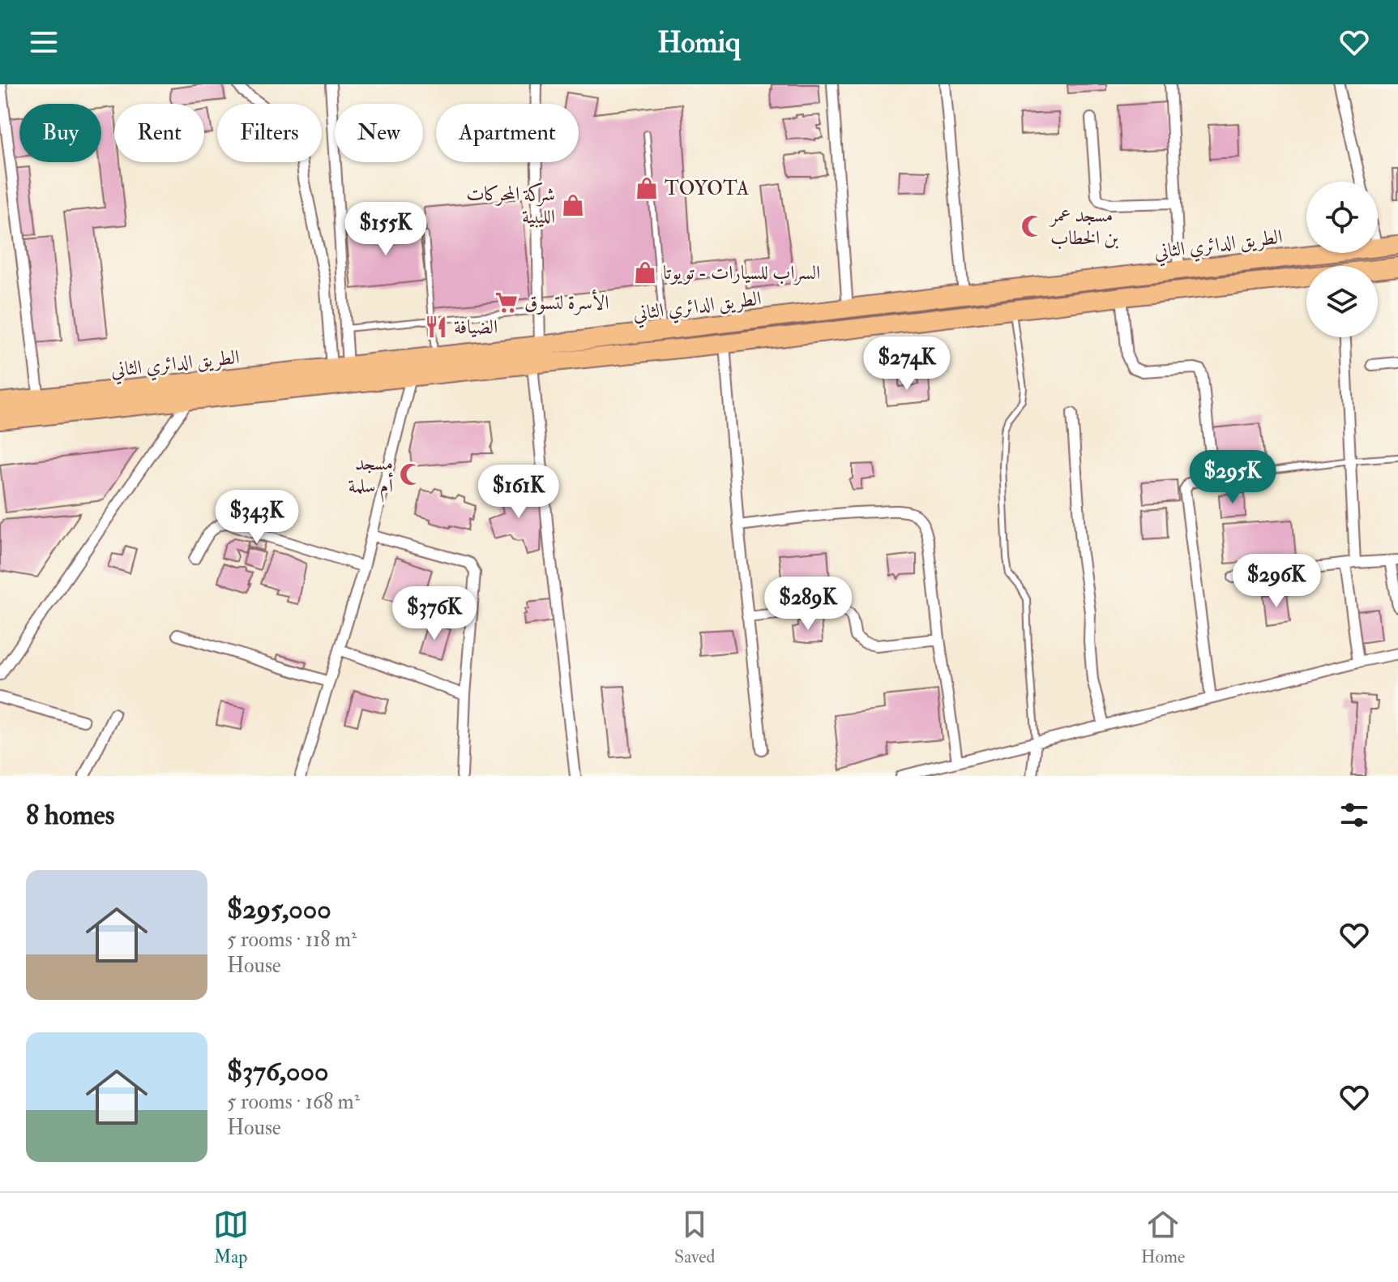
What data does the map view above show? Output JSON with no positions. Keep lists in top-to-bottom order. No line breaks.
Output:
{"streets":{"highway":["الطريق الدائري الثاني"]},"places":{"shop":["TOYOTA","شركة المحركات الليبية","السراب للسيارات - تويوتا"],"mosque":["مسجد عمر بن الخطاب","مسجد أم سلمة"],"supermarket":["الأسرة لتسوق"],"restaurant":["الضيافة"]},"page":{"header":"Homiq","chip":["Buy","Rent","Filters","New","Apartment"],"price":["$155K","$274K","$295K","$161K","$343K","$296K","$289K","$376K"],"heading":"8 homes","list":[{"name":"$295,000","note":"5 rooms · 118 m² · House"},{"name":"$376,000","note":"5 rooms · 168 m² · House"}],"tabs":["Map","Saved","Home"]}}
